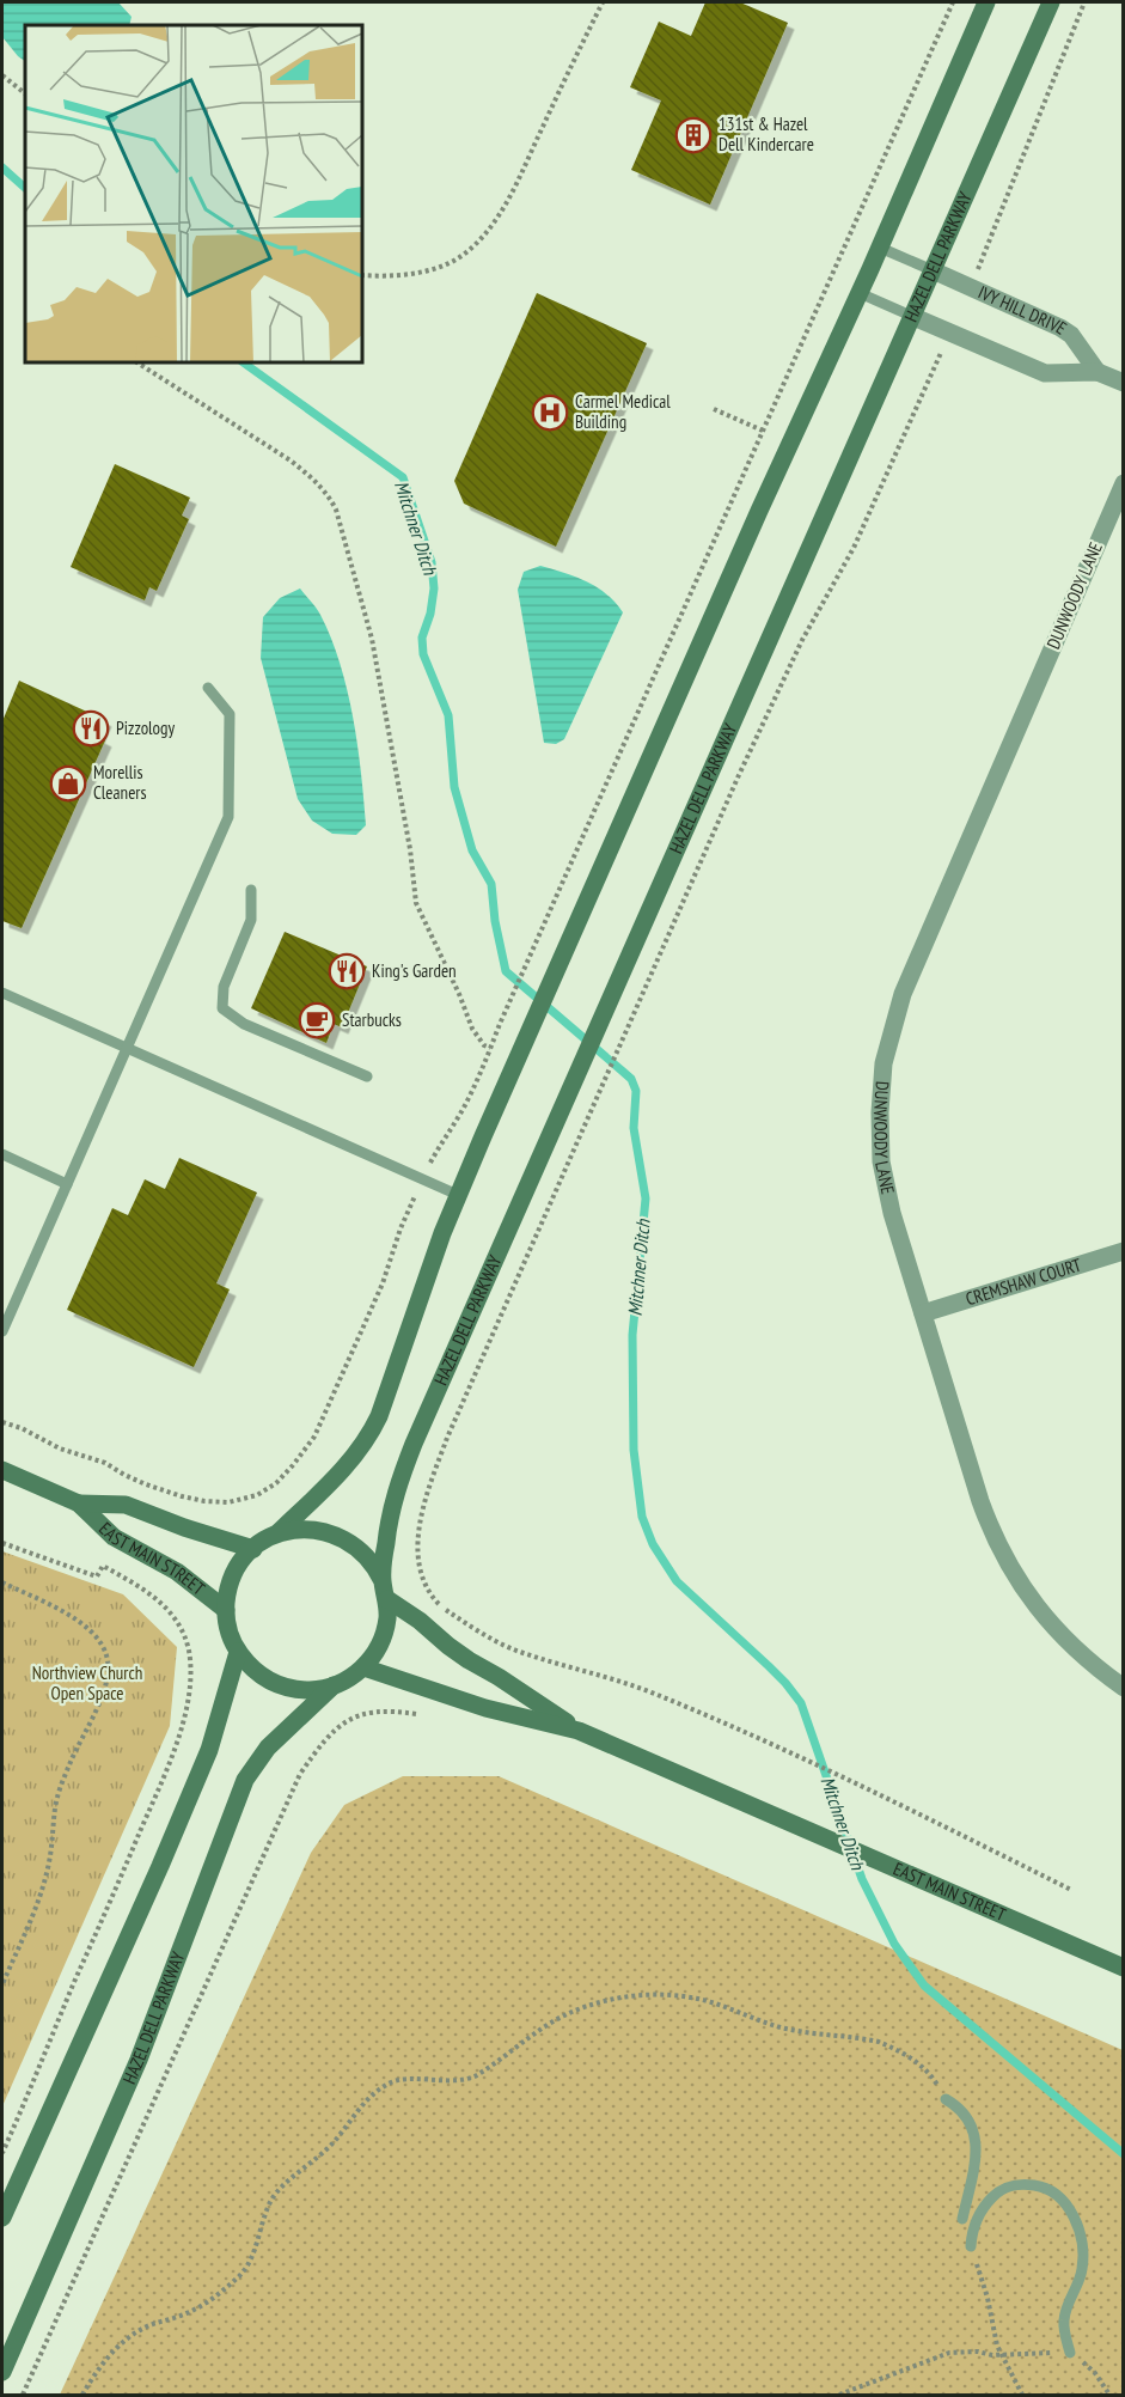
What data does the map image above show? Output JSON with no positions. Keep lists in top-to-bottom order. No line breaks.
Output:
{"streets":{"main road":["HAZEL DELL PARKWAY","EAST MAIN STREET"],"street":["IVY HILL DRIVE","DUNWOODY LANE","CREMSHAW COURT"]},"crossings":[["HAZEL DELL PARKWAY","IVY HILL DRIVE"],["HAZEL DELL PARKWAY","EAST MAIN STREET"],["DUNWOODY LANE","CREMSHAW COURT"]],"water":["Mitchner Ditch"],"parks":["Northview Church Open Space"],"places":{"building":["131st & Hazel Dell Kindercare"],"hospital":["Carmel Medical Building"],"restaurant":["Pizzology","King's Garden"],"shop":["Morellis Cleaners"],"cafe":["Starbucks"]}}
